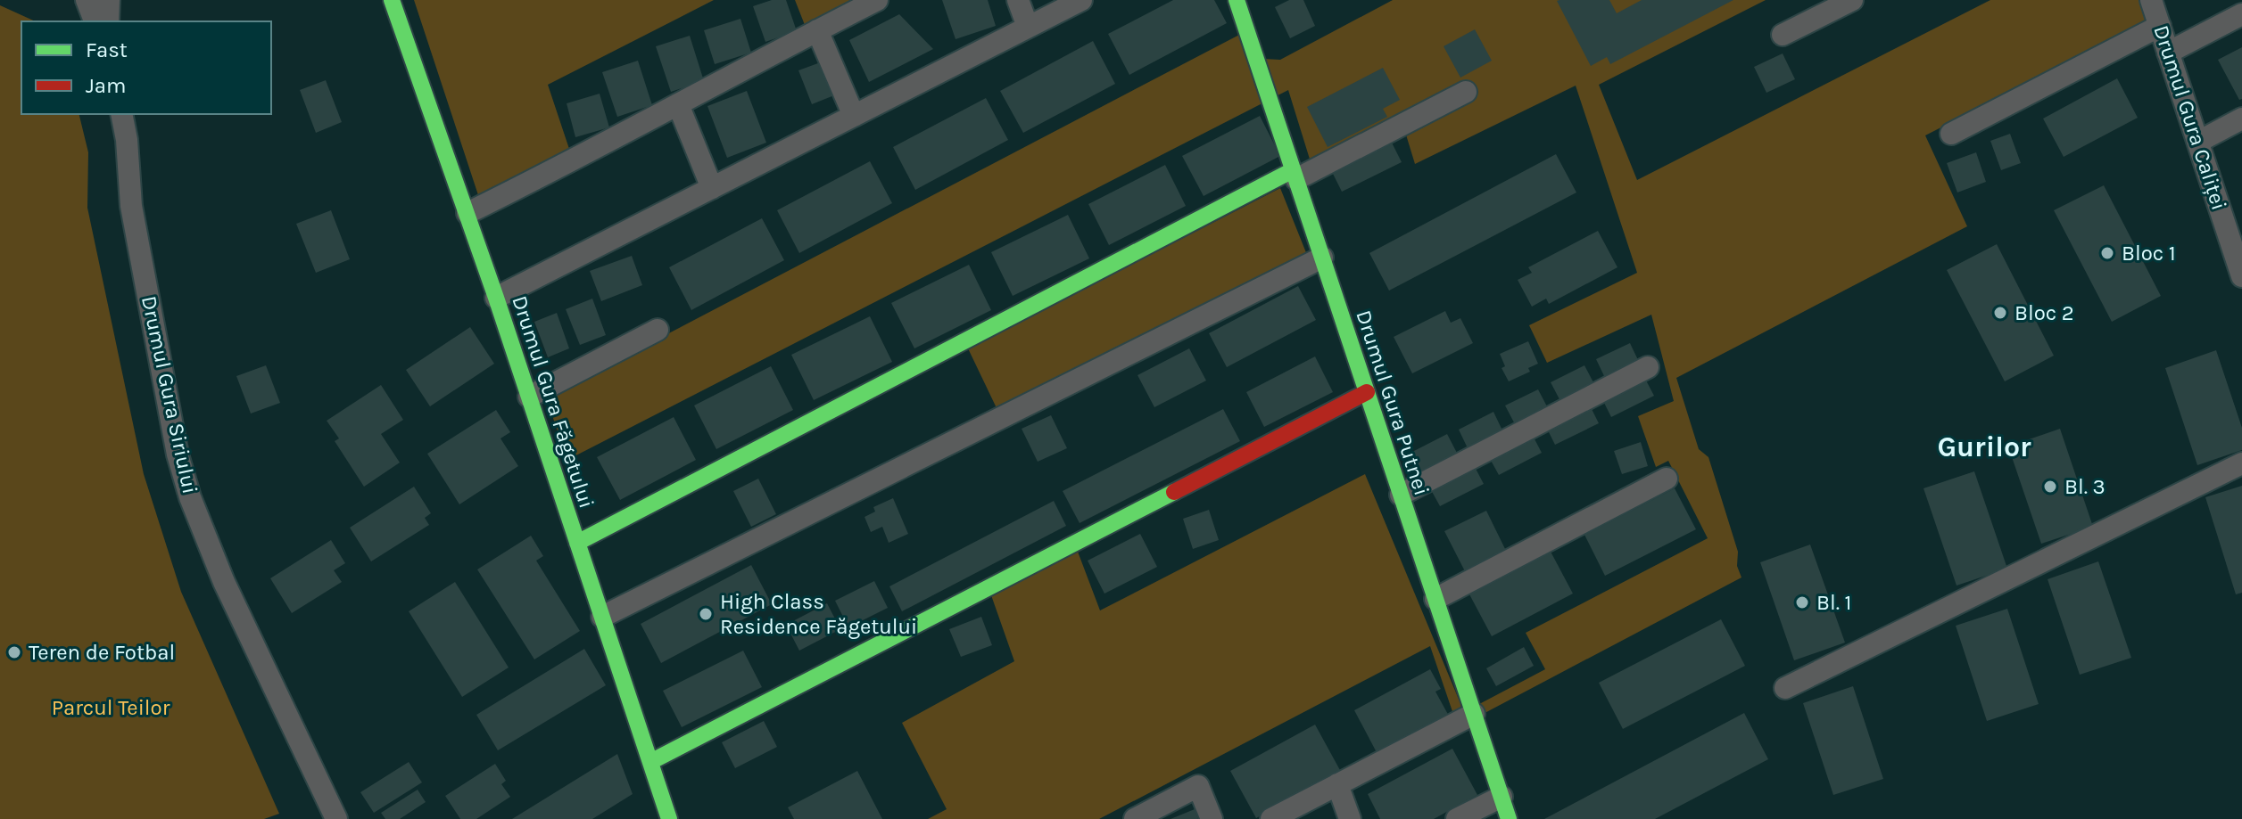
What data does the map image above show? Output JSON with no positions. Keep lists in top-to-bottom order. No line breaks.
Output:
{"streets":{"street":["Drumul Gura Caliței","Drumul Gura Siriului","Drumul Gura Făgetului","Drumul Gura Putnei"]},"districts":["Gurilor"],"parks":["Parcul Teilor"],"places":["Bloc 1","Bloc 2","Bl. 3","Bl. 1","High Class Residence Făgetului","Teren de Fotbal"],"legend":["Fast","Jam"]}
